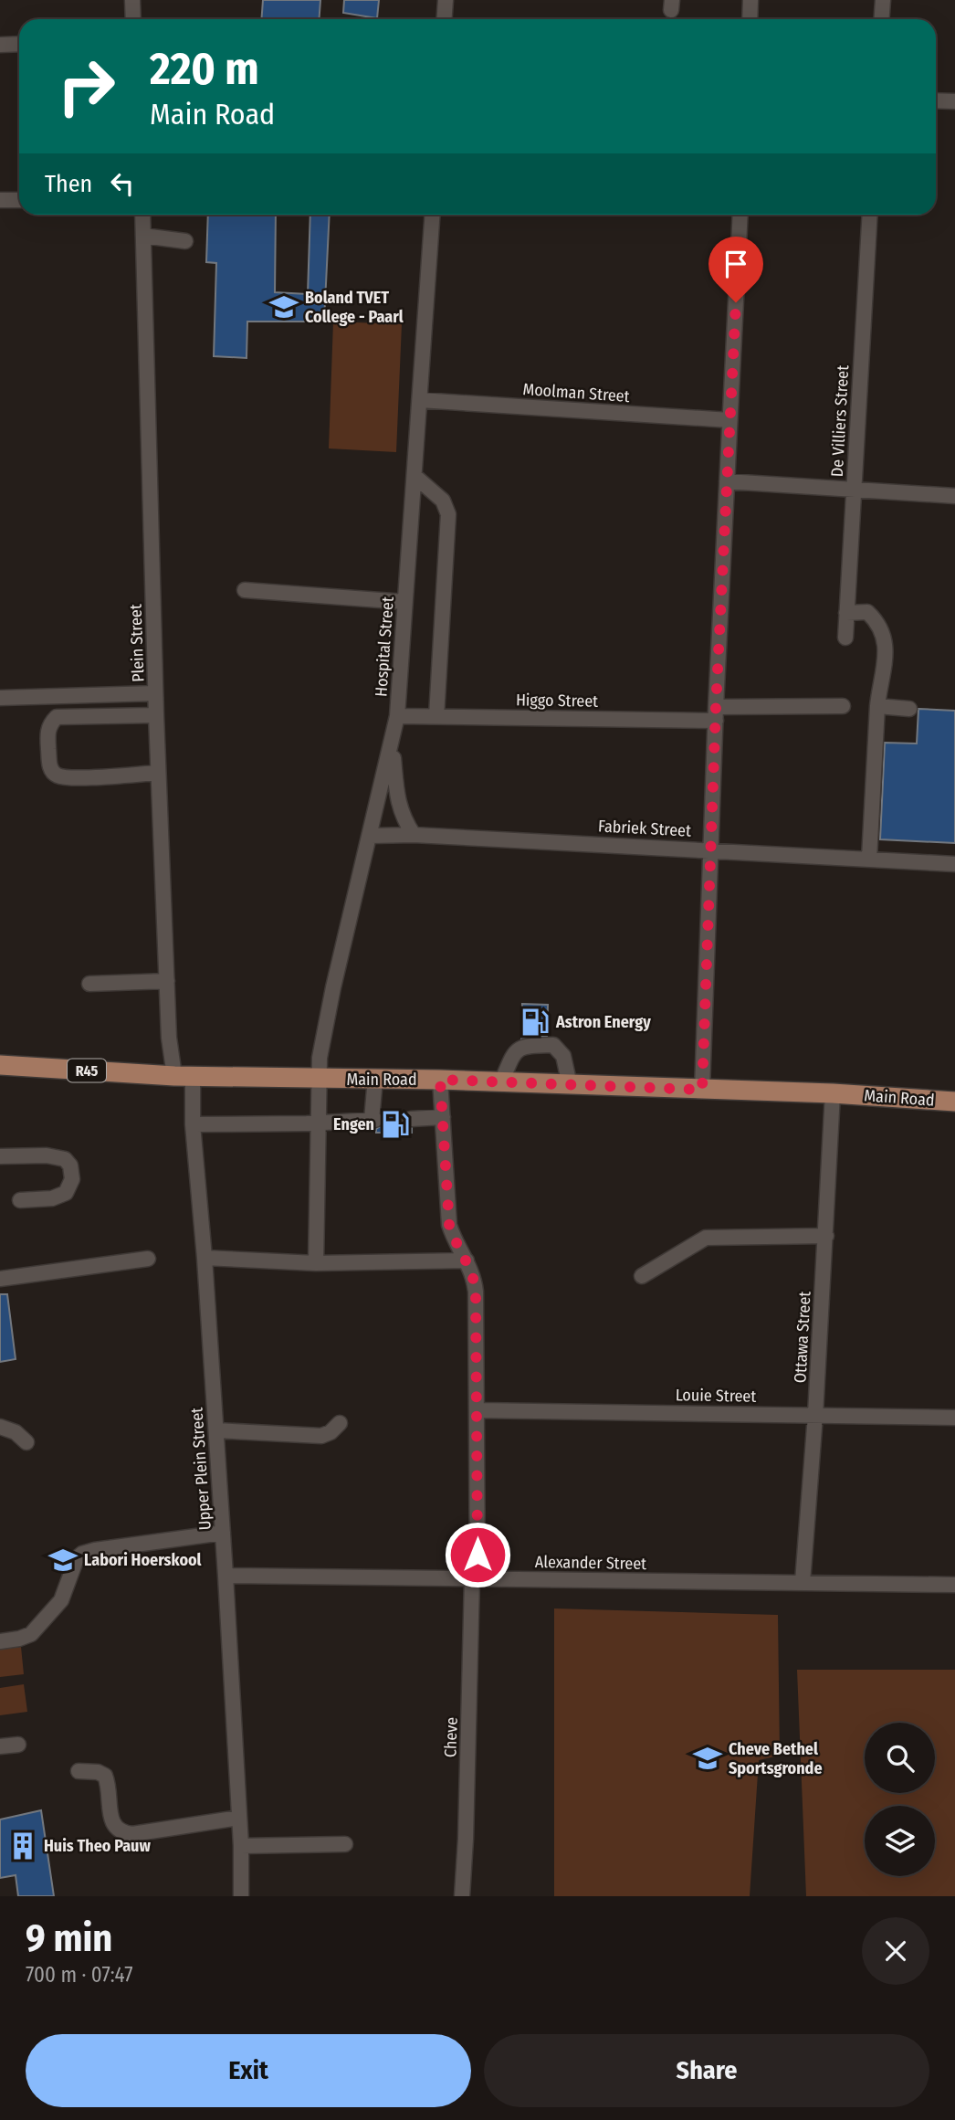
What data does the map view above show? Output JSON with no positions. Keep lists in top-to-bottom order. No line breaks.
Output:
{"streets":{"main road":["R45","Main Road"],"street":["Moolman Street","De Villiers Street","Plein Street","Hospital Street","Higgo Street","Fabriek Street","Ottawa Street","Louie Street","Upper Plein Street","Alexander Street","Cheve"]},"crossings":[["Moolman Street","Hospital Street"],["Plein Street","Main Road"],["Plein Street","Upper Plein Street"],["Hospital Street","Higgo Street"],["Hospital Street","Fabriek Street"],["Hospital Street","Main Road"],["Main Road","Ottawa Street"],["Main Road","Upper Plein Street"],["Main Road","Cheve"],["Ottawa Street","Louie Street"],["Ottawa Street","Alexander Street"],["Louie Street","Cheve"],["Upper Plein Street","Alexander Street"],["Alexander Street","Cheve"]],"places":{"school or university":["Boland TVET College - Paarl","Labori Hoerskool","Cheve Bethel Sportsgronde"],"fuel station":["Astron Energy","Engen"],"building":["Huis Theo Pauw"]},"page":{"turn":["220 m","Main Road"],"then":"Then","heading":["9 min","700 m · 07:47"],"buttons":["Exit","Share"]}}
